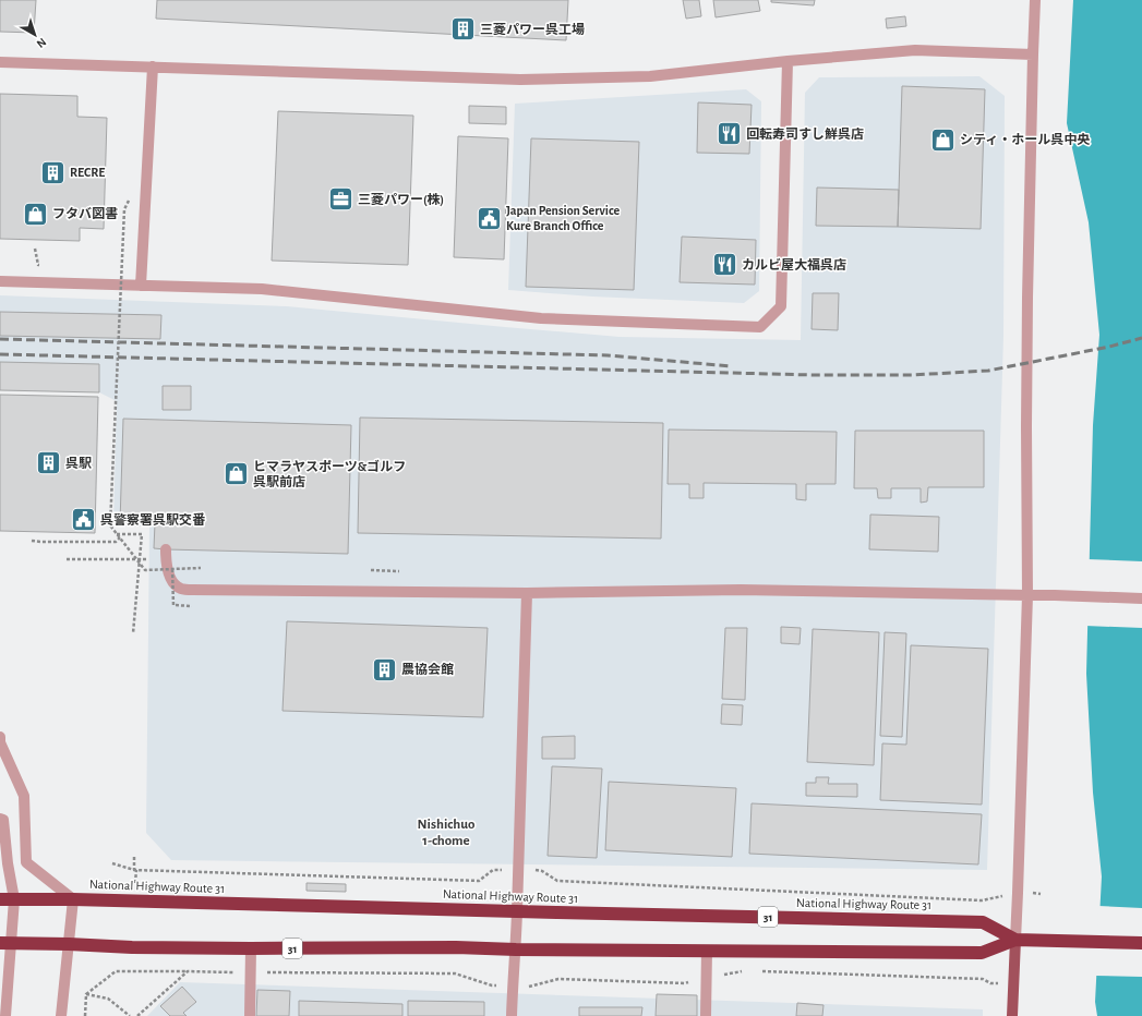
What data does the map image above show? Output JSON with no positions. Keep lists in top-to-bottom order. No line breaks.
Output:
{"streets":{"highway":["National Highway Route 31","31"]},"districts":["Nishichuo 1-chome"],"places":{"building":["三菱パワー呉工場","RECRE","呉駅","農協会館"],"restaurant":["回転寿司すし鮮呉店","カルビ屋大福呉店"],"shop":["シティ・ホール呉中央","フタバ図書","ヒマラヤスポーツ&ゴルフ 呉駅前店"],"office":["三菱パワー(株)"],"public building":["Japan Pension Service Kure Branch Office","呉警察署呉駅交番"]},"north":"bottom right"}
